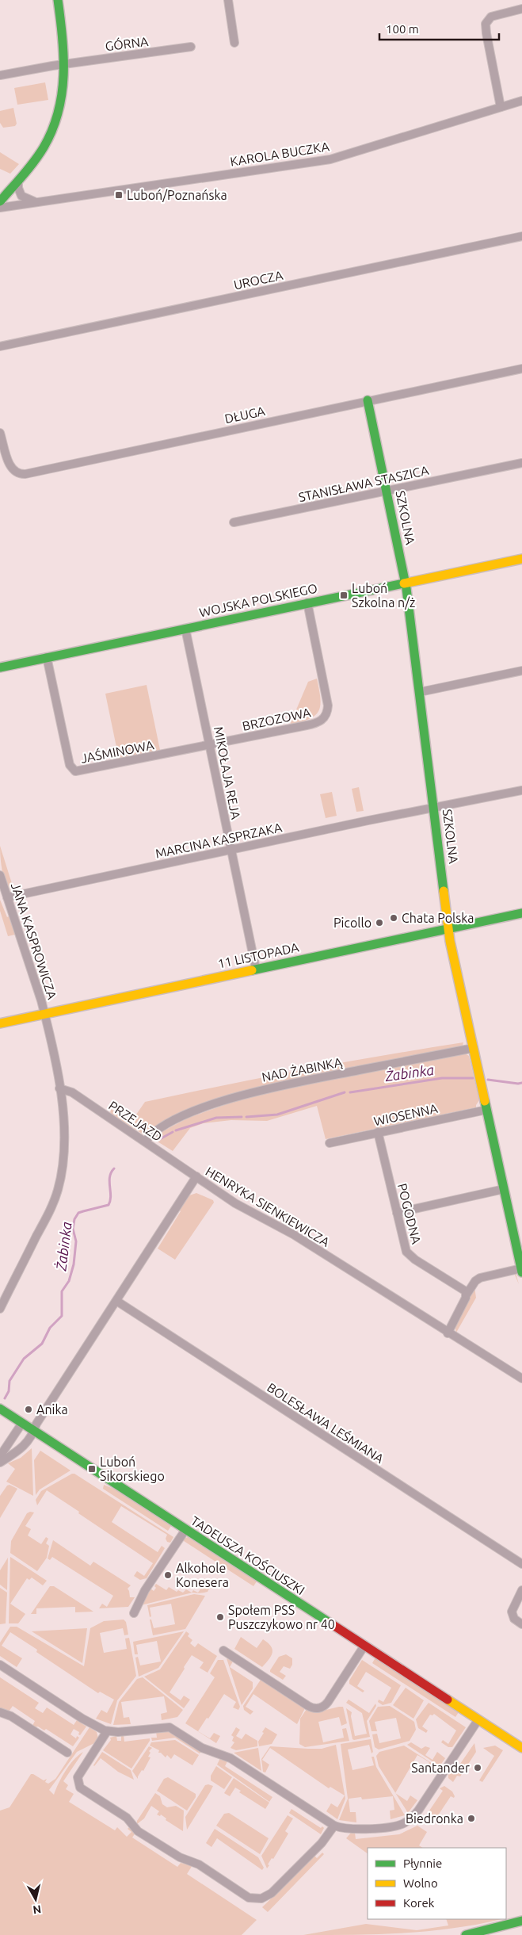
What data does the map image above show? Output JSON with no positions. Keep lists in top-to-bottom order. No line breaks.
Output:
{"streets":{"street":["GÓRNA","KAROLA BUCZKA","UROCZA","DŁUGA","STANISŁAWA STASZICA","SZKOLNA","WOJSKA POLSKIEGO","BRZOZOWA","JAŚMINOWA","MIKOŁAJA REJA","MARCINA KASPRZAKA","JANA KASPROWICZA","11 LISTOPADA","NAD ŻABINKĄ","WIOSENNA","PRZEJAZD","HENRYKA SIENKIEWICZA","POGODNA","BOLESŁAWA LEŚMIANA","TADEUSZA KOŚCIUSZKI"]},"crossings":[["DŁUGA","SZKOLNA"],["STANISŁAWA STASZICA","SZKOLNA"],["SZKOLNA","WOJSKA POLSKIEGO"],["SZKOLNA","MARCINA KASPRZAKA"],["SZKOLNA","11 LISTOPADA"],["SZKOLNA","NAD ŻABINKĄ"],["SZKOLNA","WIOSENNA"],["WOJSKA POLSKIEGO","BRZOZOWA"],["WOJSKA POLSKIEGO","JAŚMINOWA"],["WOJSKA POLSKIEGO","MIKOŁAJA REJA"],["BRZOZOWA","JAŚMINOWA"],["BRZOZOWA","MIKOŁAJA REJA"],["JAŚMINOWA","MIKOŁAJA REJA"],["MIKOŁAJA REJA","MARCINA KASPRZAKA"],["MIKOŁAJA REJA","11 LISTOPADA"],["MARCINA KASPRZAKA","JANA KASPROWICZA"],["JANA KASPROWICZA","11 LISTOPADA"],["JANA KASPROWICZA","PRZEJAZD"],["NAD ŻABINKĄ","PRZEJAZD"],["WIOSENNA","POGODNA"],["PRZEJAZD","HENRYKA SIENKIEWICZA"],["HENRYKA SIENKIEWICZA","BOLESŁAWA LEŚMIANA"],["HENRYKA SIENKIEWICZA","TADEUSZA KOŚCIUSZKI"]],"water":["Żabinka"],"places":{"transit":["Luboń/Poznańska","Luboń Szkolna n/ż","Luboń Sikorskiego"],"other":["Chata Polska","Picollo","Anika","Alkohole Konesera","Społem PSS Puszczykowo nr 40","Santander","Biedronka"]},"legend":["Płynnie","Wolno","Korek"],"scale_bar":"100 m","north":"bottom"}
